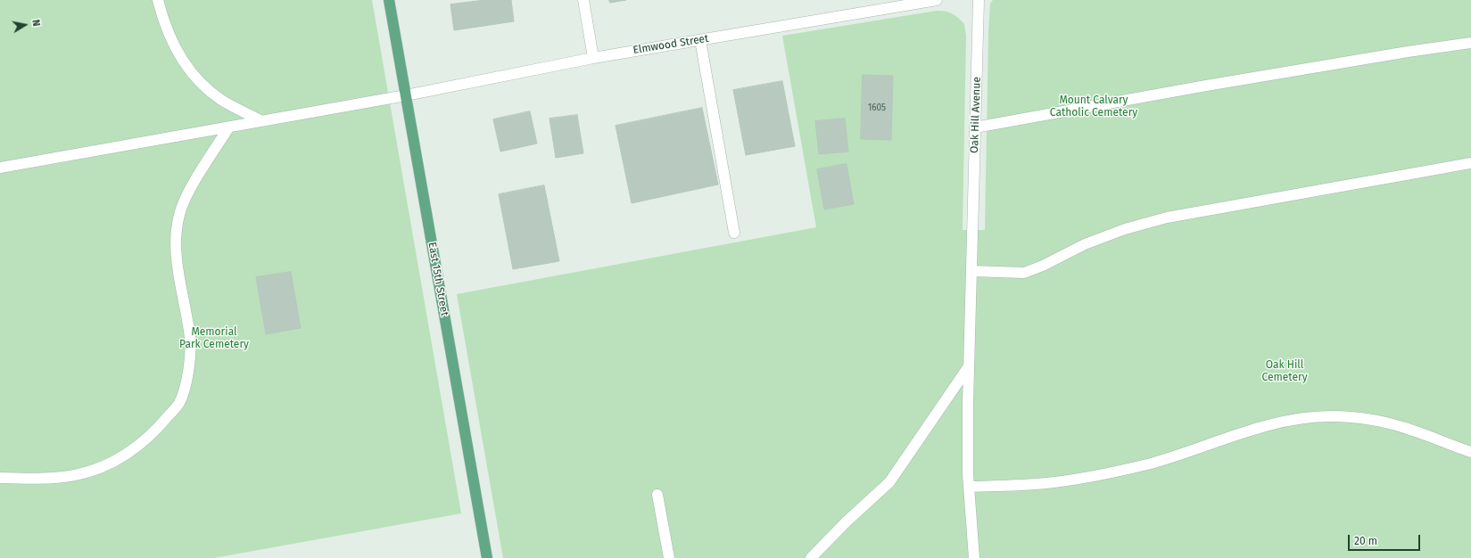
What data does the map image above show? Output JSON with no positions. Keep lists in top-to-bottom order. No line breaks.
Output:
{"streets":{"main road":["East 15th Street"],"street":["Elmwood Street","Oak Hill Avenue"]},"crossings":[["Elmwood Street","East 15th Street"]],"parks":["Mount Calvary Catholic Cemetery","Memorial Park Cemetery","Oak Hill Cemetery"],"house_numbers":["1605"],"scale_bar":"20 m","north":"right"}
